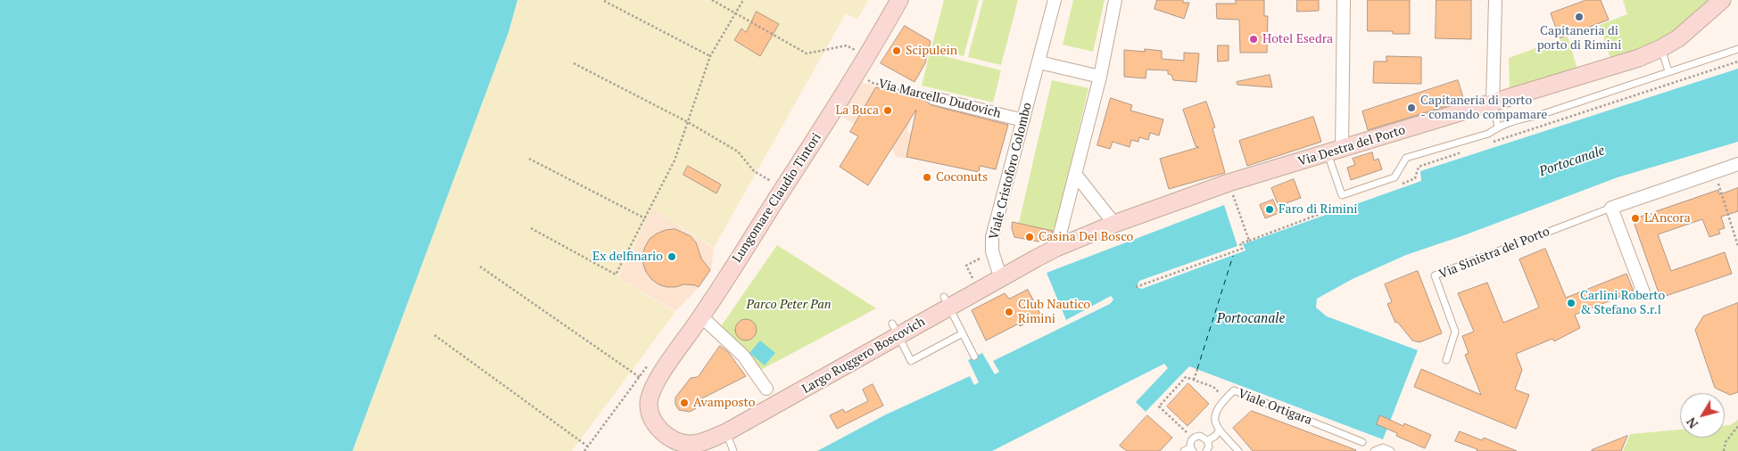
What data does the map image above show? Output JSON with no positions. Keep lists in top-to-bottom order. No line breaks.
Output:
{"streets":{"street":["Via Marcello Dudovich","Via Destra del Porto","Viale Cristoforo Colombo","Lungomare Claudio Tintori","Via Sinistra del Porto","Largo Ruggero Boscovich"],"lane":["Viale Ortigara"]},"crossings":[["Via Marcello Dudovich","Viale Cristoforo Colombo"],["Via Marcello Dudovich","Lungomare Claudio Tintori"],["Via Destra del Porto","Viale Cristoforo Colombo"],["Via Destra del Porto","Largo Ruggero Boscovich"],["Viale Cristoforo Colombo","Largo Ruggero Boscovich"],["Lungomare Claudio Tintori","Largo Ruggero Boscovich"]],"water":["Portocanale"],"parks":["Parco Peter Pan"],"places":["Capitaneria di porto di Rimini","Hotel Esedra","Scipulein","Capitaneria di porto - comando compamare","La Buca","Coconuts","Faro di Rimini","L'Ancora","Casina Del Bosco","Ex delfinario","Carlini Roberto & Stefano S.r.l","Club Nautico Rimini","Avamposto"],"north":"bottom left"}
